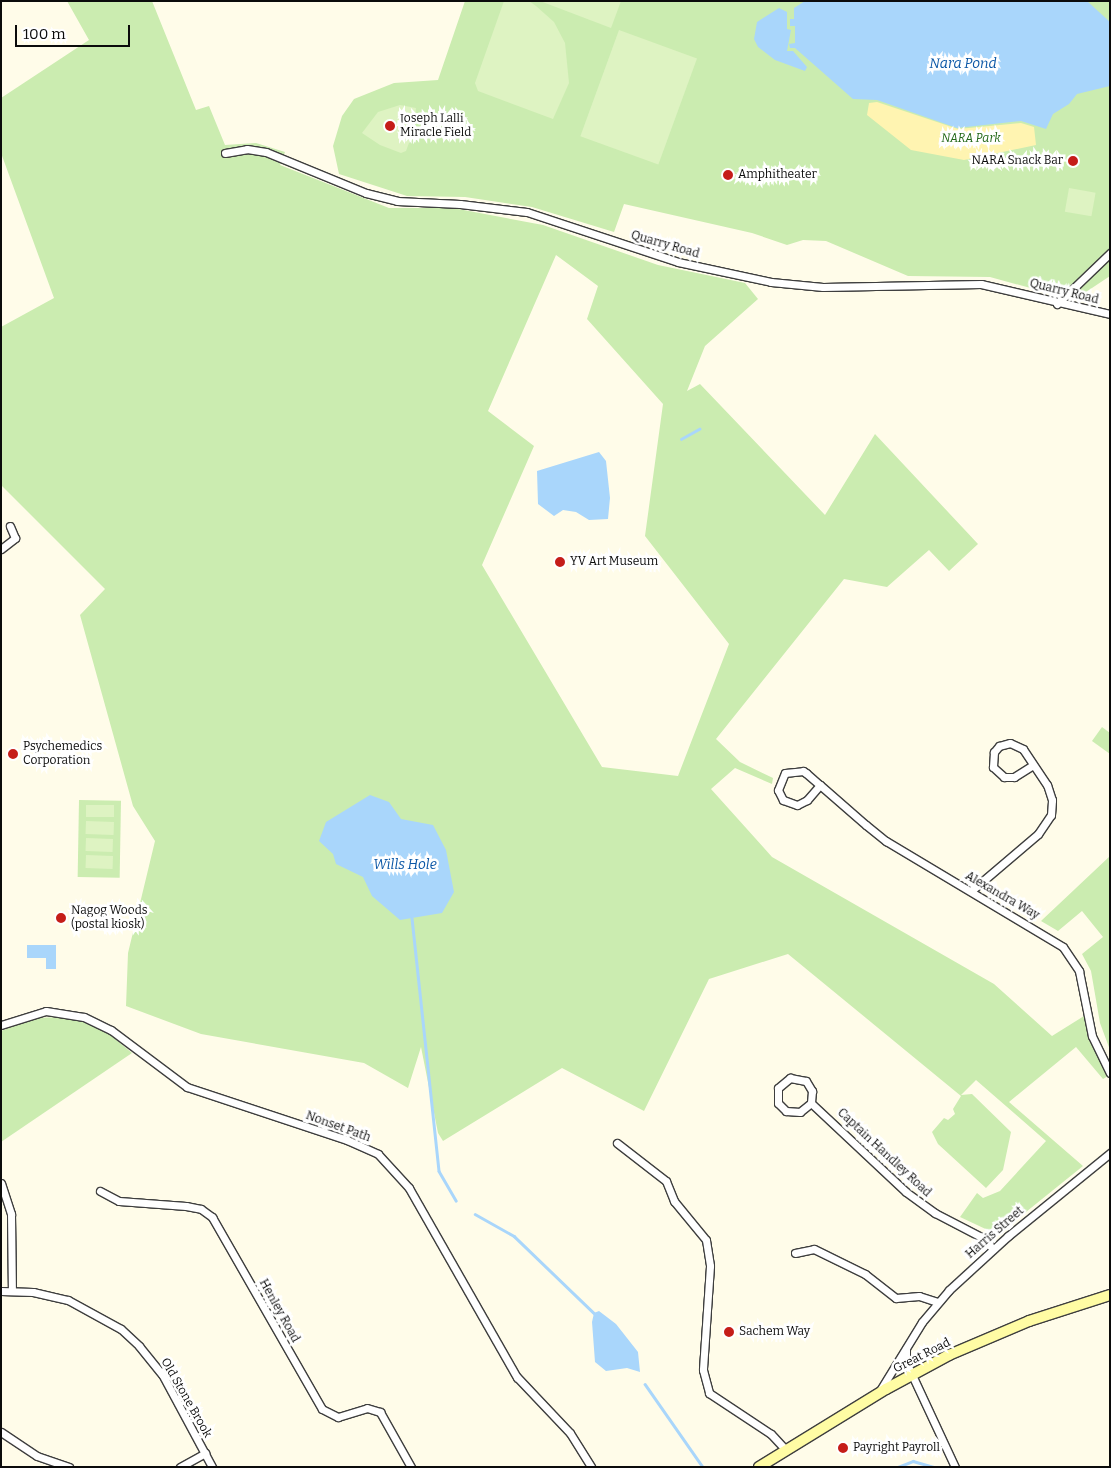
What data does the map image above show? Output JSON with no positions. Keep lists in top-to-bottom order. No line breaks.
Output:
{"streets":{"main road":["Great Road"],"street":["Quarry Road","Alexandra Way","Nonset Path","Captain Handley Road","Harris Street","Henley Road","Old Stone Brook"]},"crossings":[["Captain Handley Road","Harris Street"],["Harris Street","Great Road"]],"water":["Nara Pond","Wills Hole"],"parks":["NARA Park"],"places":["Joseph Lalli Miracle Field","NARA Snack Bar","Amphitheater","YV Art Museum","Psychemedics Corporation","Nagog Woods (postal kiosk)","Sachem Way","Payright Payroll"],"scale_bar":"100 m"}
